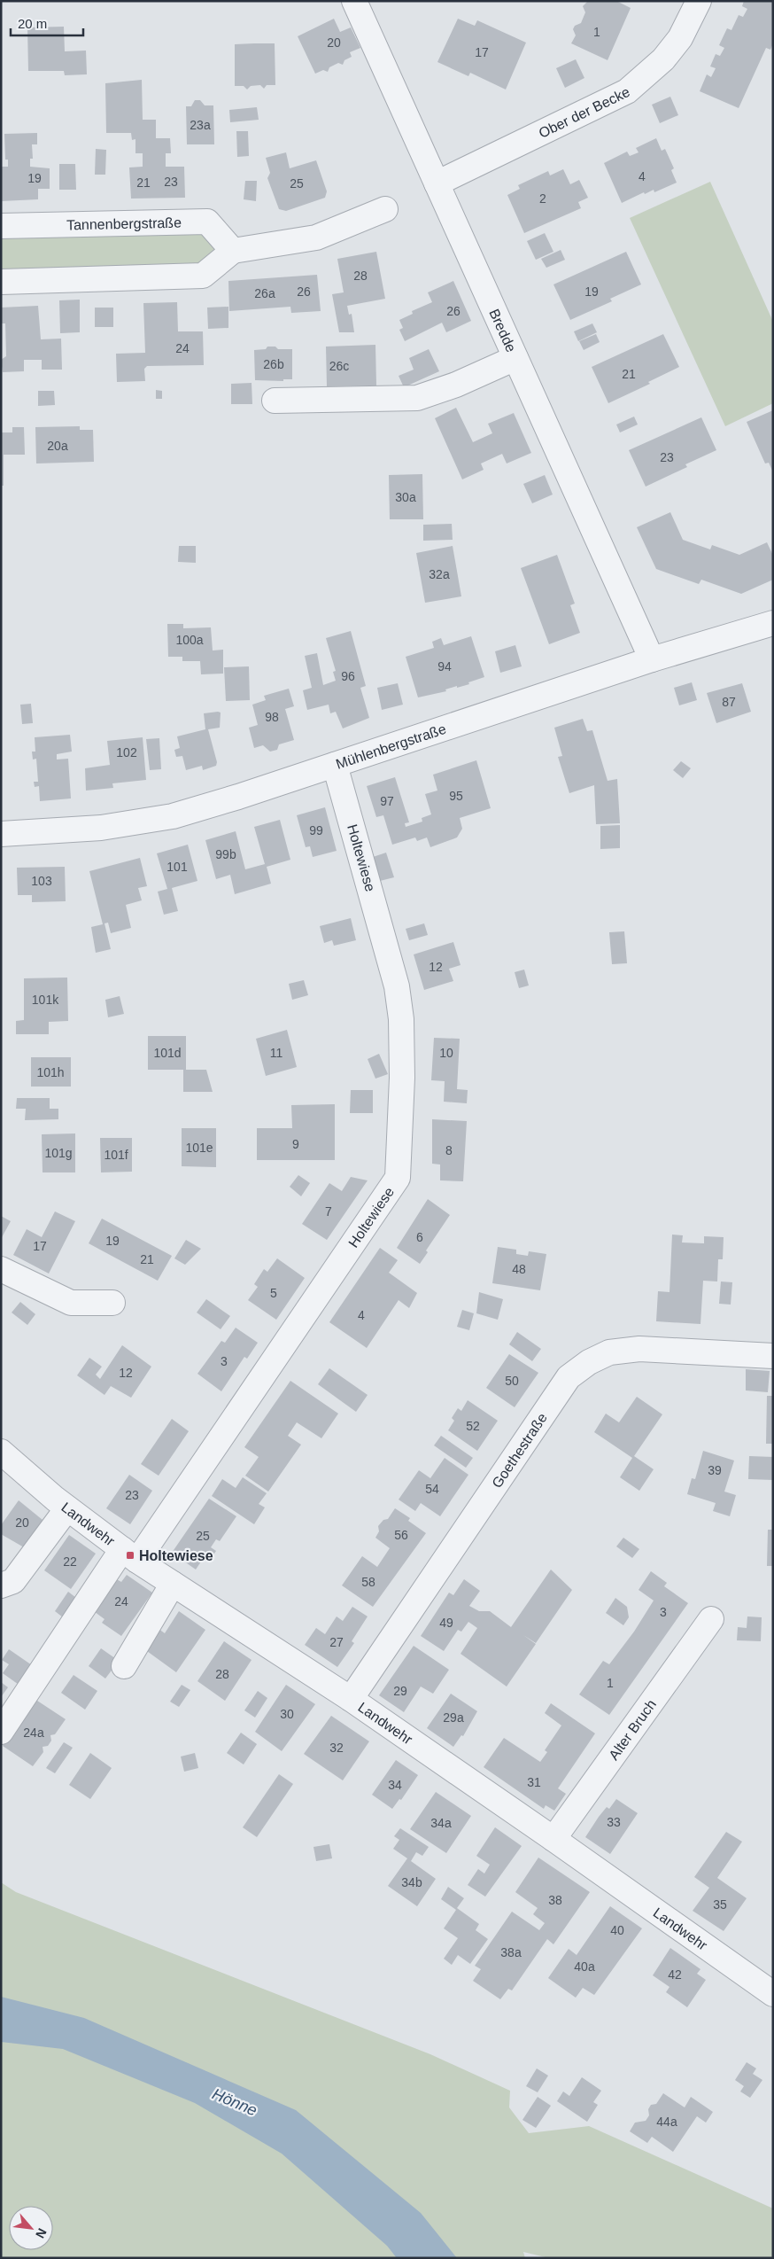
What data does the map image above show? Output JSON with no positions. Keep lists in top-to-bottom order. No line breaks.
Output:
{"streets":{"street":["Ober der Becke","Tannenbergstraße","Bredde","Mühlenbergstraße","Holtewiese","Goethestraße","Landwehr","Alter Bruch"]},"crossings":[["Ober der Becke","Bredde"],["Bredde","Mühlenbergstraße"],["Mühlenbergstraße","Holtewiese"],["Holtewiese","Landwehr"],["Goethestraße","Landwehr"],["Landwehr","Alter Bruch"]],"water":["Hönne"],"places":{"transit":["Holtewiese"]},"house_numbers":["1","20","17","23a","4","19","23","21","25","2","28","26","19","26a","26","24","26b","26c","21","20a","23","30a","32a","100a","94","96","87","98","102","95","97","99","99b","101","103","12","101k","101d","11","10","101h","9","101e","8","101g","101f","7","6","19","17","21","48","5","4","3","12","50","52","39","54","23","20","56","25","22","58","24","3","49","27","28","1","29","30","29a","24a","32","31","34","33","34a","34b","38","35","40","38a","40a","42","44a"],"scale_bar":"20 m","north":"bottom right"}
